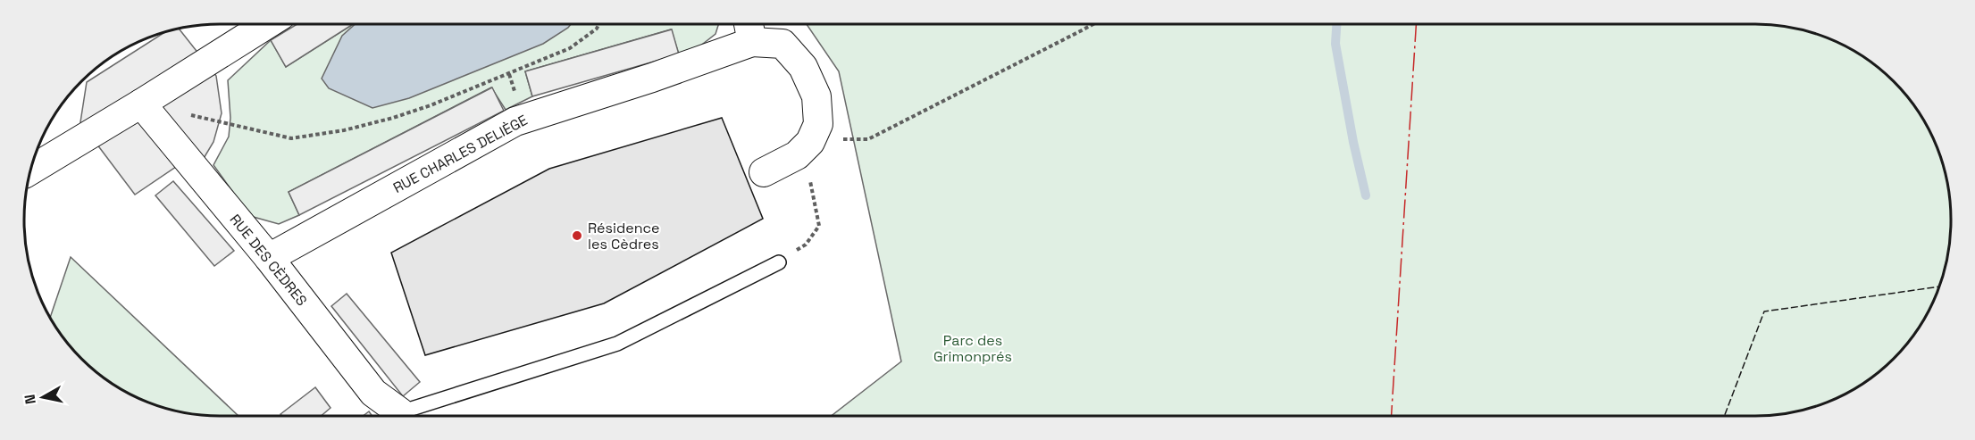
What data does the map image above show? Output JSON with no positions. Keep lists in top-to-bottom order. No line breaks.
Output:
{"streets":{"street":["RUE CHARLES DELIÈGE","RUE DES CÈDRES"]},"crossings":[["RUE CHARLES DELIÈGE","RUE DES CÈDRES"]],"parks":["Parc des Grimonprés"],"places":["Résidence les Cèdres"],"north":"left"}
